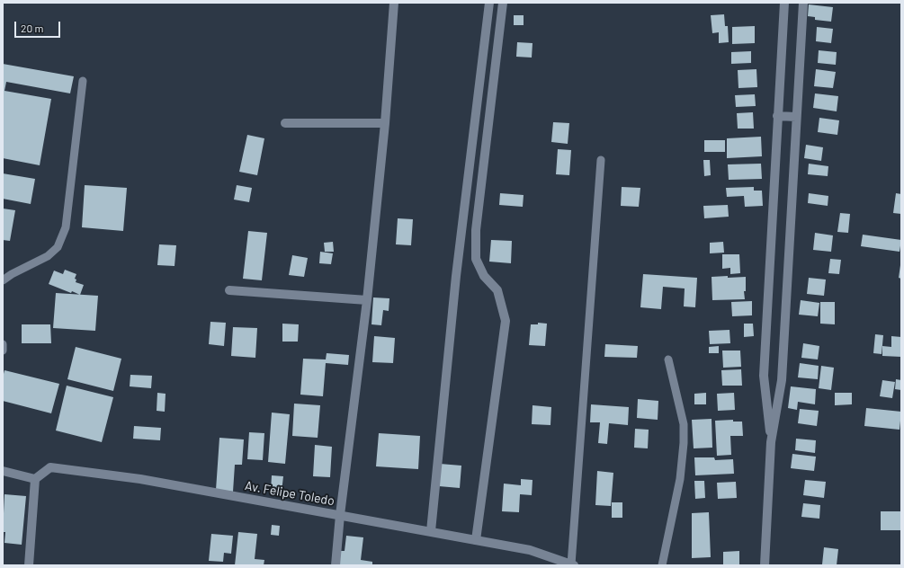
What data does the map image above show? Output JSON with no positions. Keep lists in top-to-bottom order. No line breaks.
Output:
{"streets":{"street":["Av. Felipe Toledo"]},"scale_bar":"20 m"}
